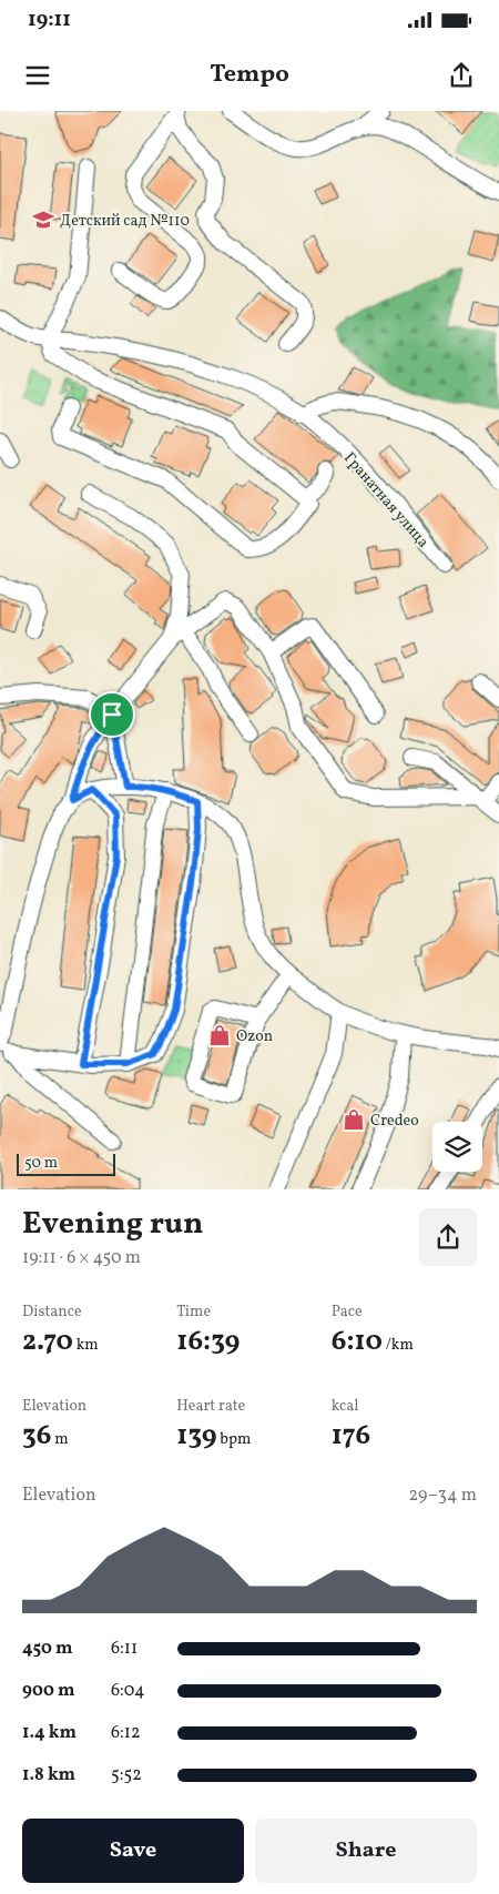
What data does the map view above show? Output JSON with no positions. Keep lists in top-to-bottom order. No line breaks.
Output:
{"streets":{"street":["Гранатная улица"]},"places":{"school or university":["Детский сад №110"],"shop":["Ozon","Credeo"]},"scale_bar":"50 m","page":{"status":"19:11","header":"Tempo","scale":"50 m","heading":["Evening run","19:11 · 6 × 450 m"],"stats":[["Distance","2.70 km"],["Time","16:39"],["Pace","6:10 /km"],["Elevation","36 m"],["Heart rate","139 bpm"],["kcal","176"]],"chart":["Elevation","29–34 m"],"list":[{"name":"450 m","note":"6:11"},{"name":"900 m","note":"6:04"},{"name":"1.4 km","note":"6:12"},{"name":"1.8 km","note":"5:52"}],"buttons":["Save","Share"]}}
